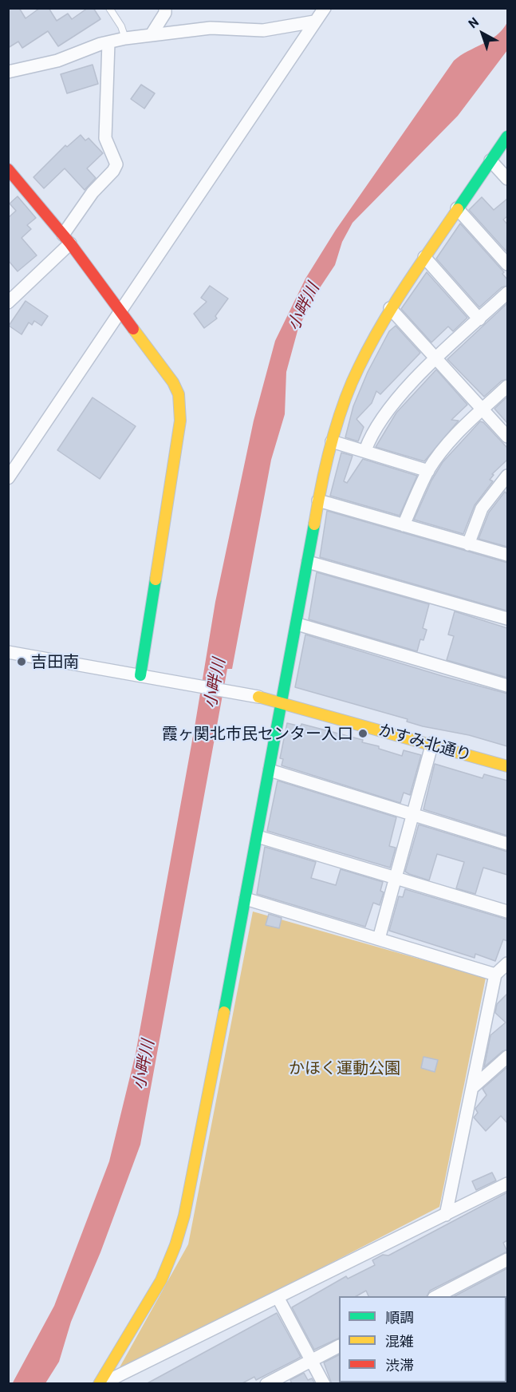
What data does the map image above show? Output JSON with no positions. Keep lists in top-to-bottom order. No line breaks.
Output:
{"streets":{"street":["かすみ北通り"]},"water":["小畔川"],"parks":["かほく運動公園"],"places":["吉田南","霞ヶ関北市民センター入口"],"legend":["順調","混雑","渋滞"],"north":"top left"}
